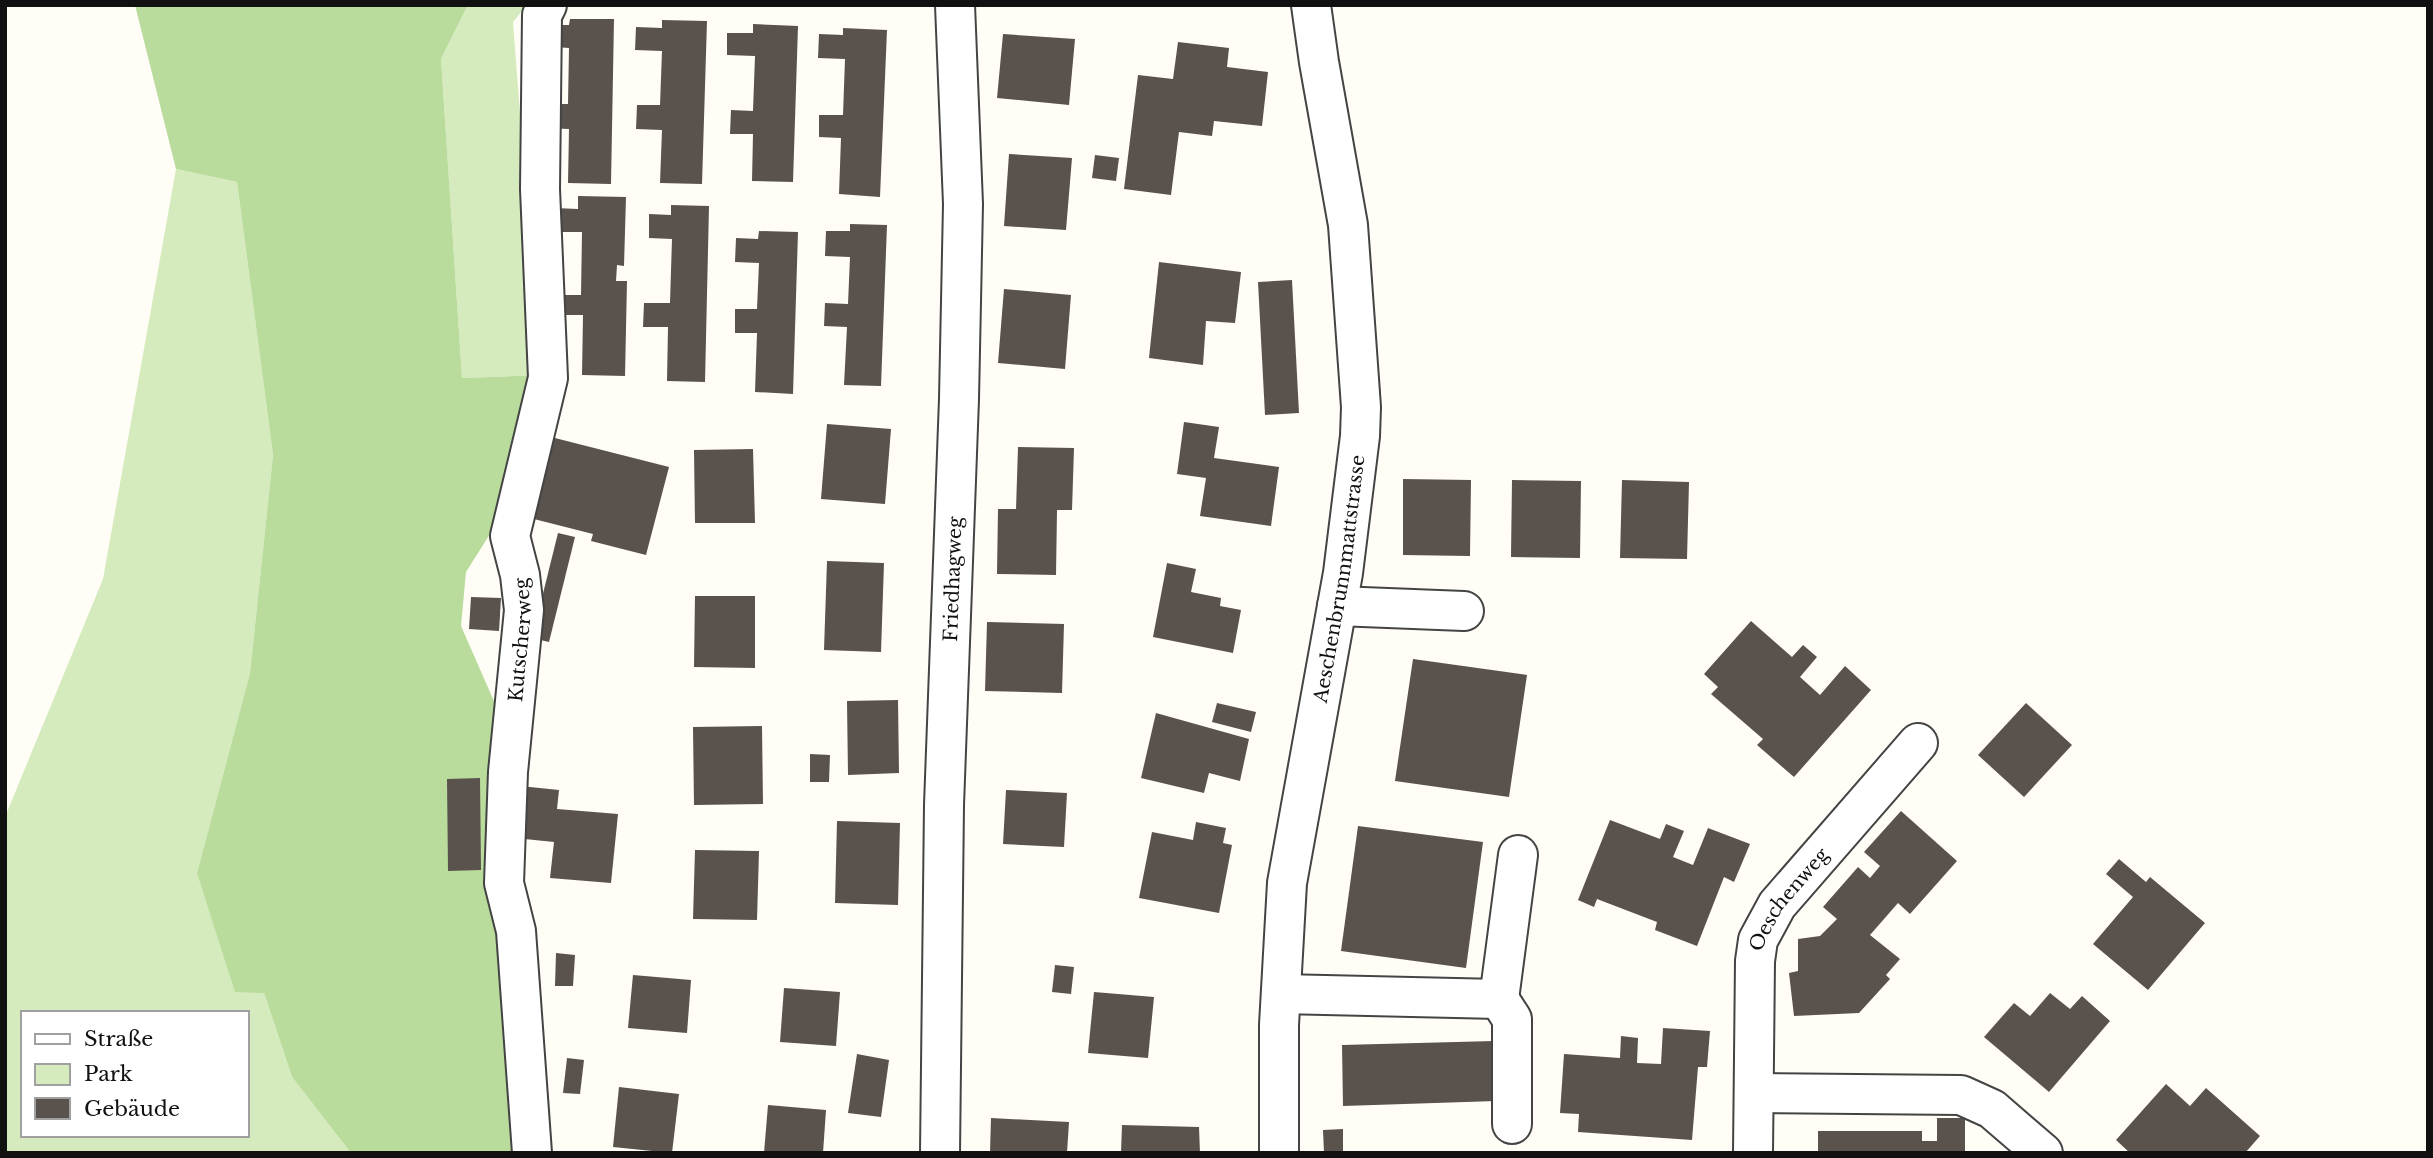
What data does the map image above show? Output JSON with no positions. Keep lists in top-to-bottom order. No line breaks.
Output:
{"streets":{"street":["Friedhagweg","Aeschenbrunnmattstrasse","Kutscherweg","Oeschenweg"]},"legend":["Straße","Park","Gebäude"]}
